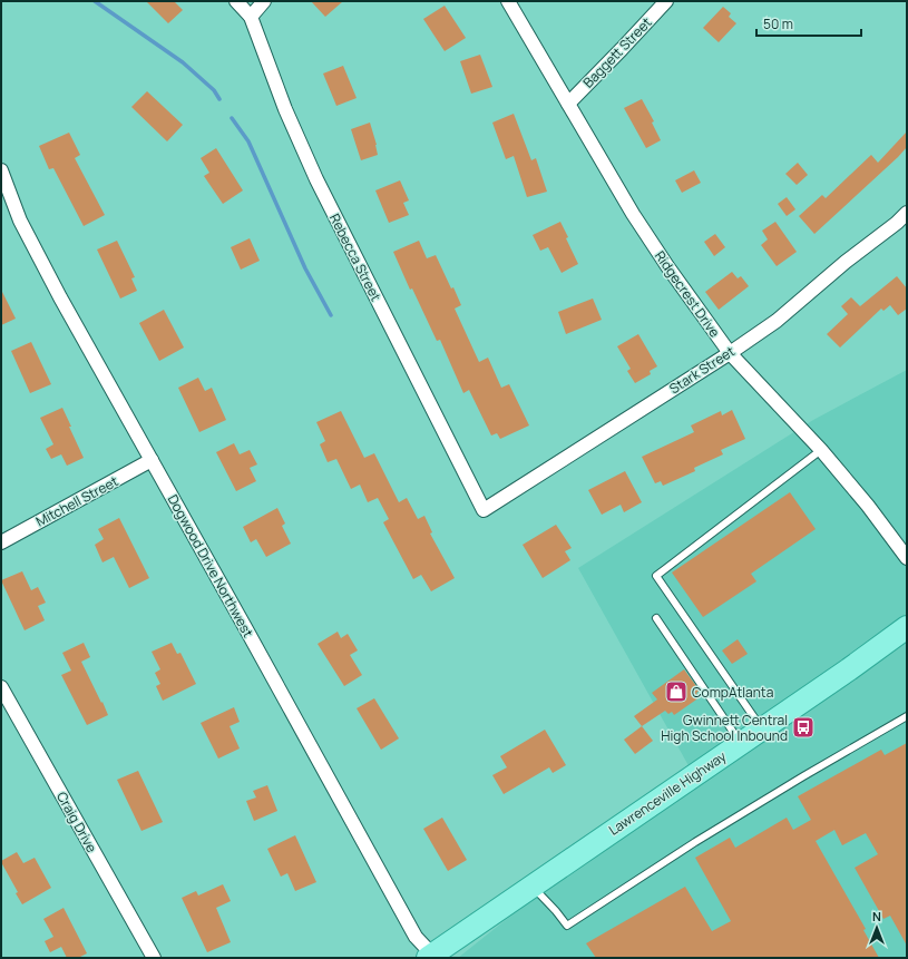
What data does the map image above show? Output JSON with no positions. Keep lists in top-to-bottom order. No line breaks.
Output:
{"streets":{"main road":["Lawrenceville Highway"],"street":["Baggett Street","Rebecca Street","Ridgecrest Drive","Stark Street","Mitchell Street","Dogwood Drive Northwest","Craig Drive"]},"crossings":[["Baggett Street","Ridgecrest Drive"],["Rebecca Street","Stark Street"],["Ridgecrest Drive","Stark Street"],["Mitchell Street","Dogwood Drive Northwest"],["Dogwood Drive Northwest","Lawrenceville Highway"]],"places":{"shop":["CompAtlanta"],"bus stop":["Gwinnett Central High School Inbound"]},"scale_bar":"50 m","north":"top"}
